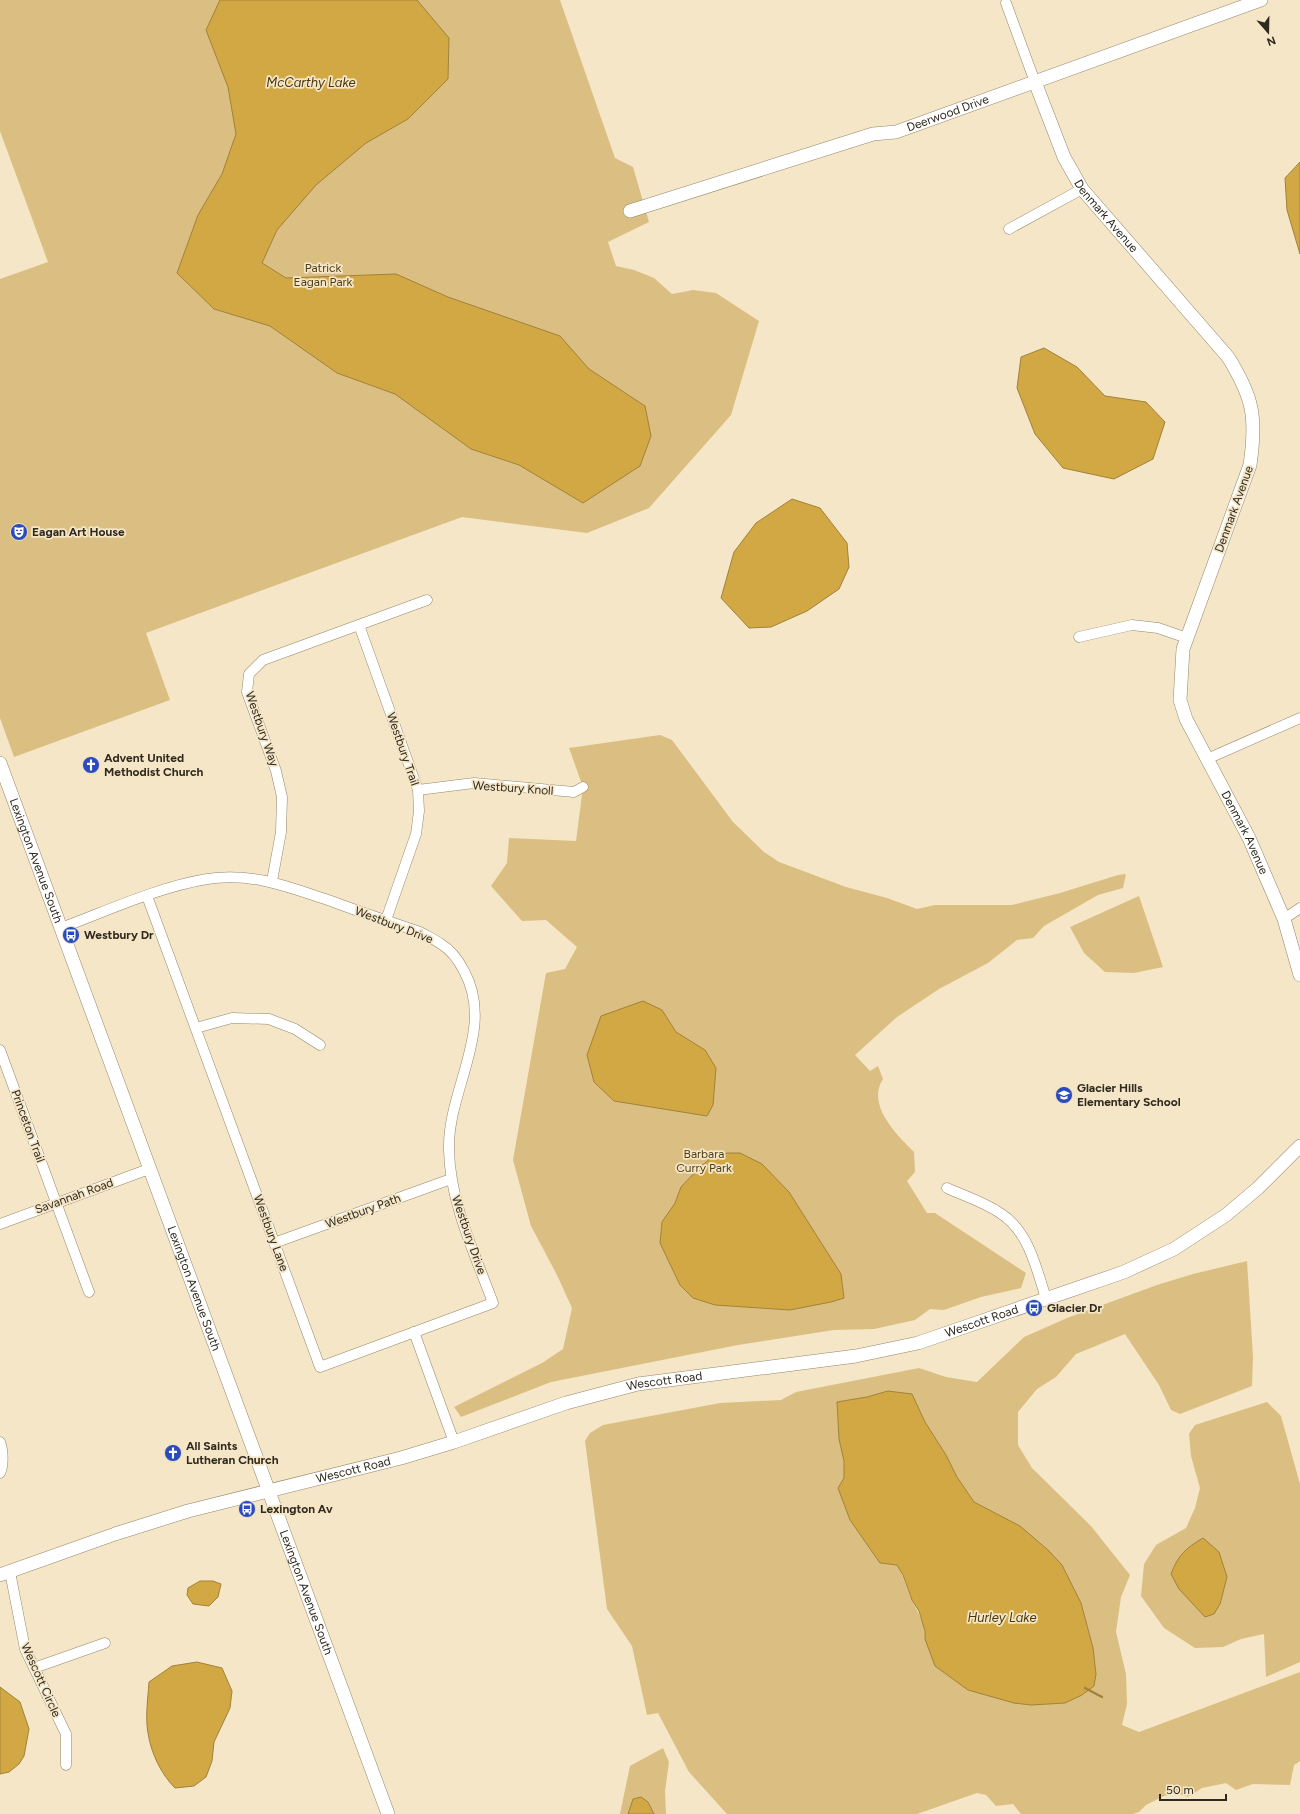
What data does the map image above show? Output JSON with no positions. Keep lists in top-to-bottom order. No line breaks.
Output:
{"streets":{"street":["Deerwood Drive","Denmark Avenue","Westbury Way","Westbury Trail","Westbury Knoll","Lexington Avenue South","Westbury Drive","Princeton Trail","Savannah Road","Westbury Path","Westbury Lane","Wescott Road","Wescott Circle"]},"crossings":[["Deerwood Drive","Denmark Avenue"],["Westbury Way","Westbury Trail"],["Westbury Way","Westbury Drive"],["Westbury Trail","Westbury Knoll"],["Westbury Trail","Westbury Drive"],["Lexington Avenue South","Westbury Drive"],["Lexington Avenue South","Savannah Road"],["Lexington Avenue South","Wescott Road"],["Westbury Drive","Westbury Path"],["Westbury Drive","Westbury Lane"],["Princeton Trail","Savannah Road"],["Westbury Path","Westbury Lane"],["Wescott Road","Wescott Circle"]],"water":["McCarthy Lake","Hurley Lake"],"parks":["Patrick Eagan Park","Barbara Curry Park"],"places":{"theatre":["Eagan Art House"],"church":["Advent United Methodist Church","All Saints Lutheran Church"],"bus stop":["Westbury Dr","Glacier Dr","Lexington Av"],"school or university":["Glacier Hills Elementary School"]},"scale_bar":"50 m","north":"bottom"}
